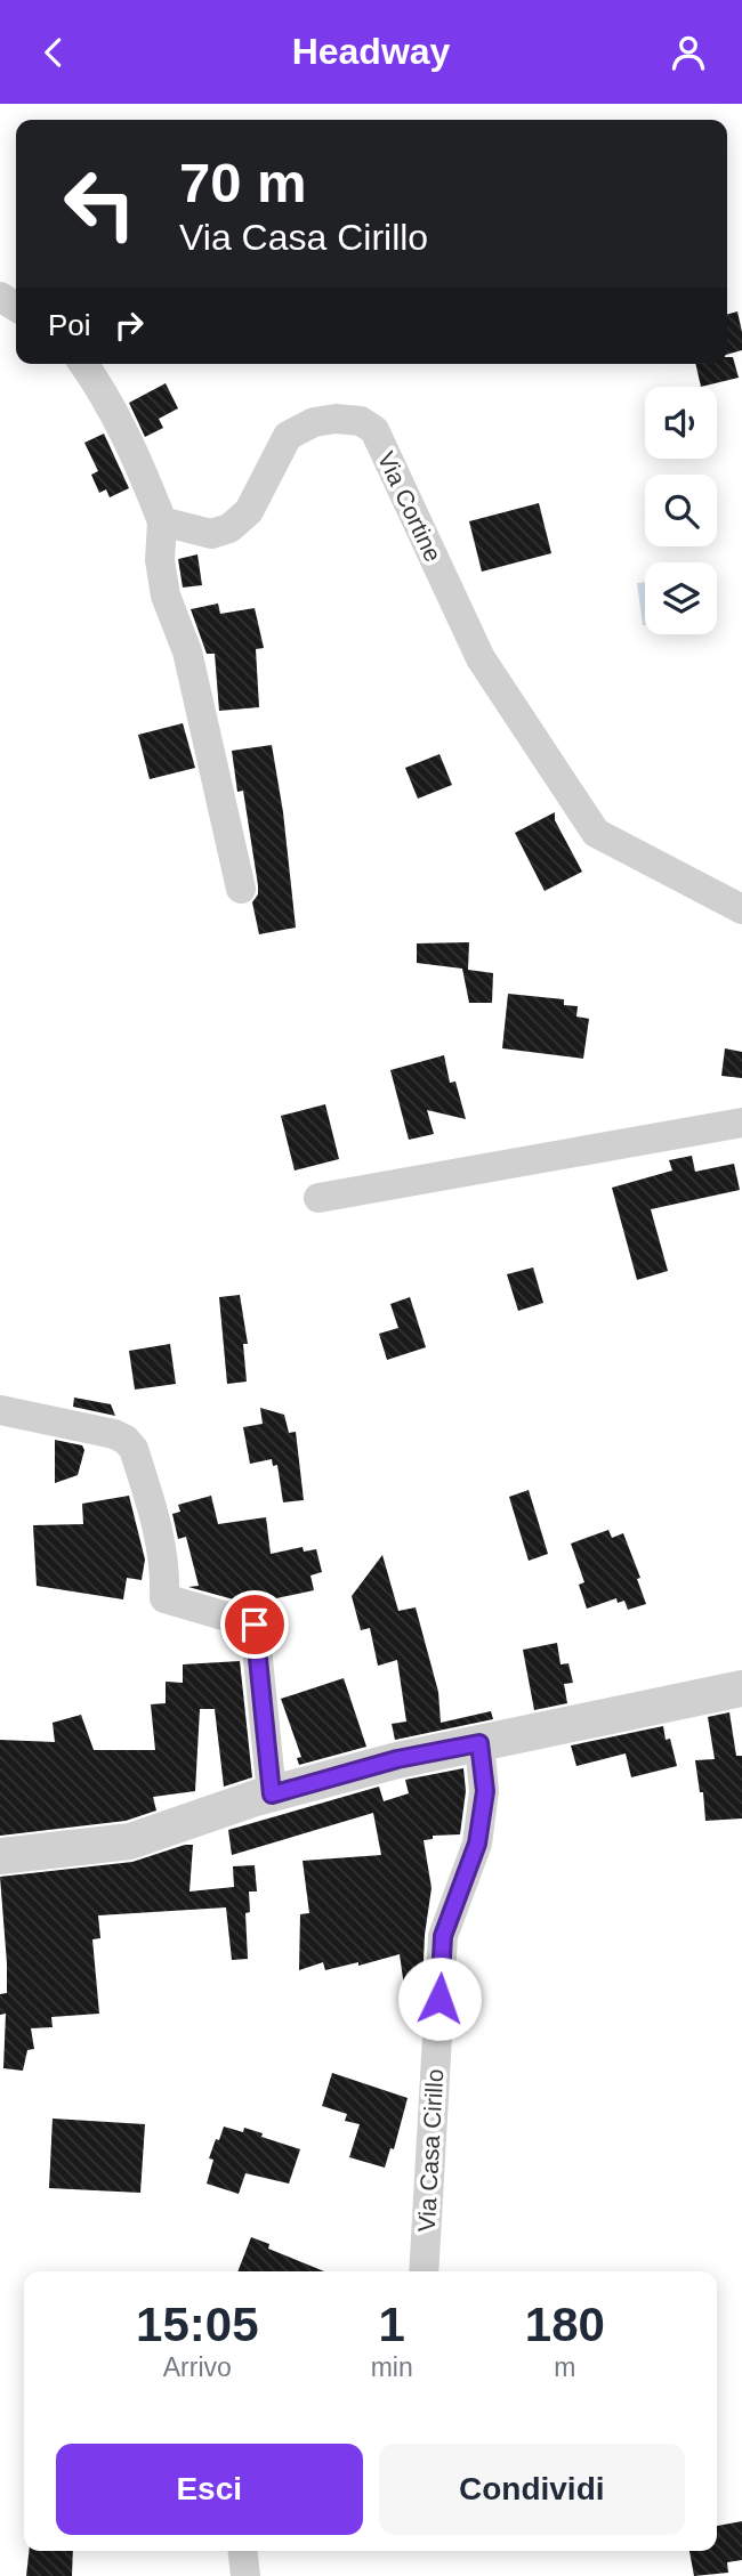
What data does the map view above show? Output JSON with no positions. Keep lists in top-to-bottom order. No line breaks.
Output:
{"streets":{"street":["Via Cortine","Via Casa Cirillo"]},"page":{"header":"Headway","turn":["70 m","Via Casa Cirillo"],"then":"Poi","eta":["15:05","Arrivo","1","min","180","m"],"buttons":["Esci","Condividi"]}}
